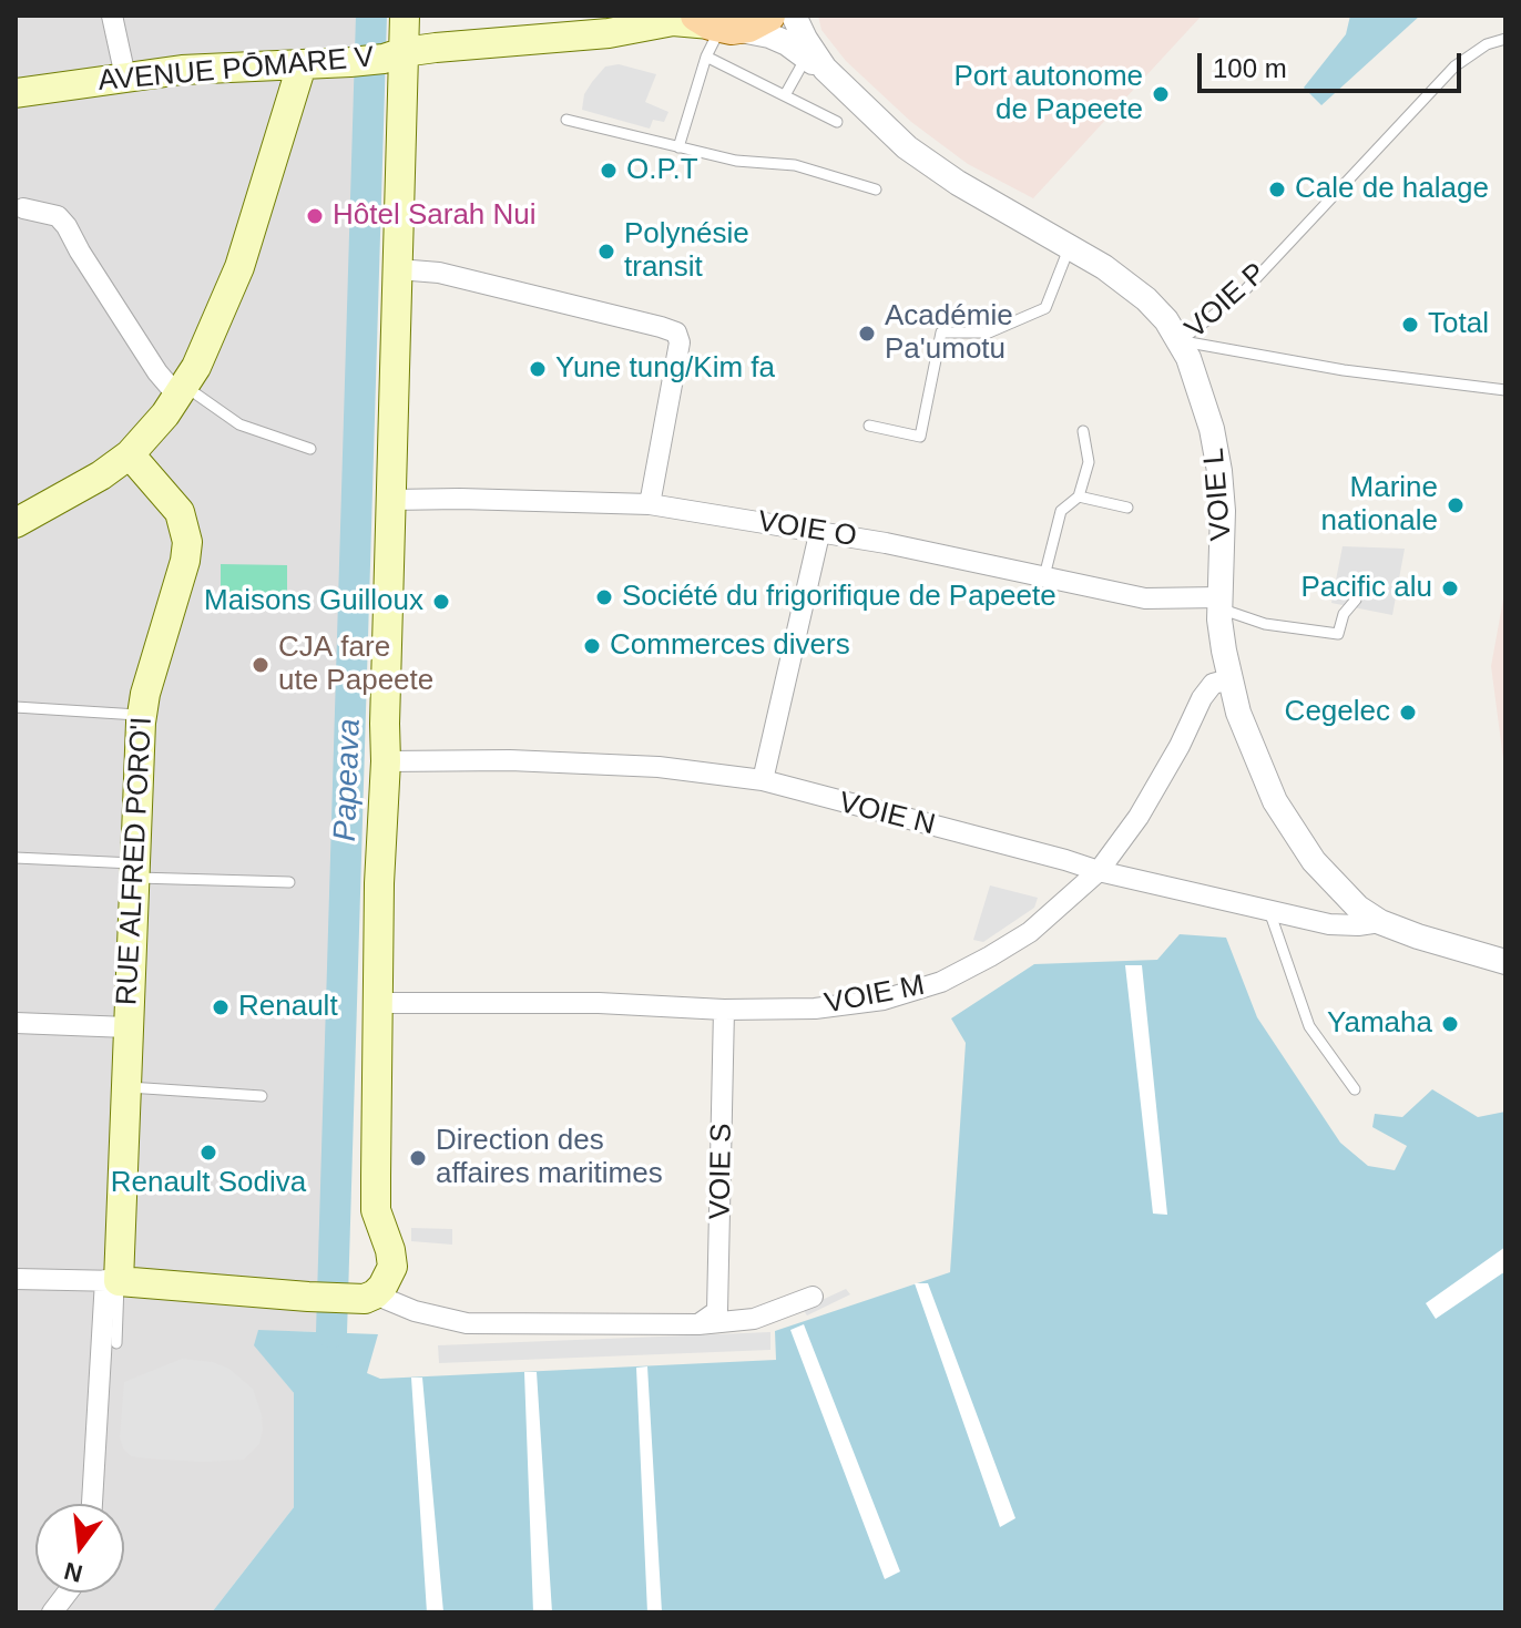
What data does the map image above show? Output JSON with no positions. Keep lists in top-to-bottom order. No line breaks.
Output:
{"streets":{"main road":["AVENUE PŌMARE V","RUE ALFRED PORO'I"],"street":["VOIE L","VOIE O","VOIE N","VOIE M","VOIE S"],"lane":["VOIE P"]},"crossings":[["VOIE P","VOIE L"],["VOIE L","VOIE O"],["VOIE L","VOIE N"],["VOIE L","VOIE M"],["VOIE N","VOIE M"],["VOIE M","VOIE S"]],"water":["Papeava"],"places":["Port autonome de Papeete","O.P.T","Cale de halage","Hôtel Sarah Nui","Polynésie transit","Total","Académie Pa'umotu","Yune tung/Kim fa","Marine nationale","Pacific alu","Société du frigorifique de Papeete","Maisons Guilloux","Commerces divers","CJA fare ute Papeete","Cegelec","Renault","Yamaha","Renault Sodiva","Direction des affaires maritimes"],"scale_bar":"100 m","north":"bottom"}
